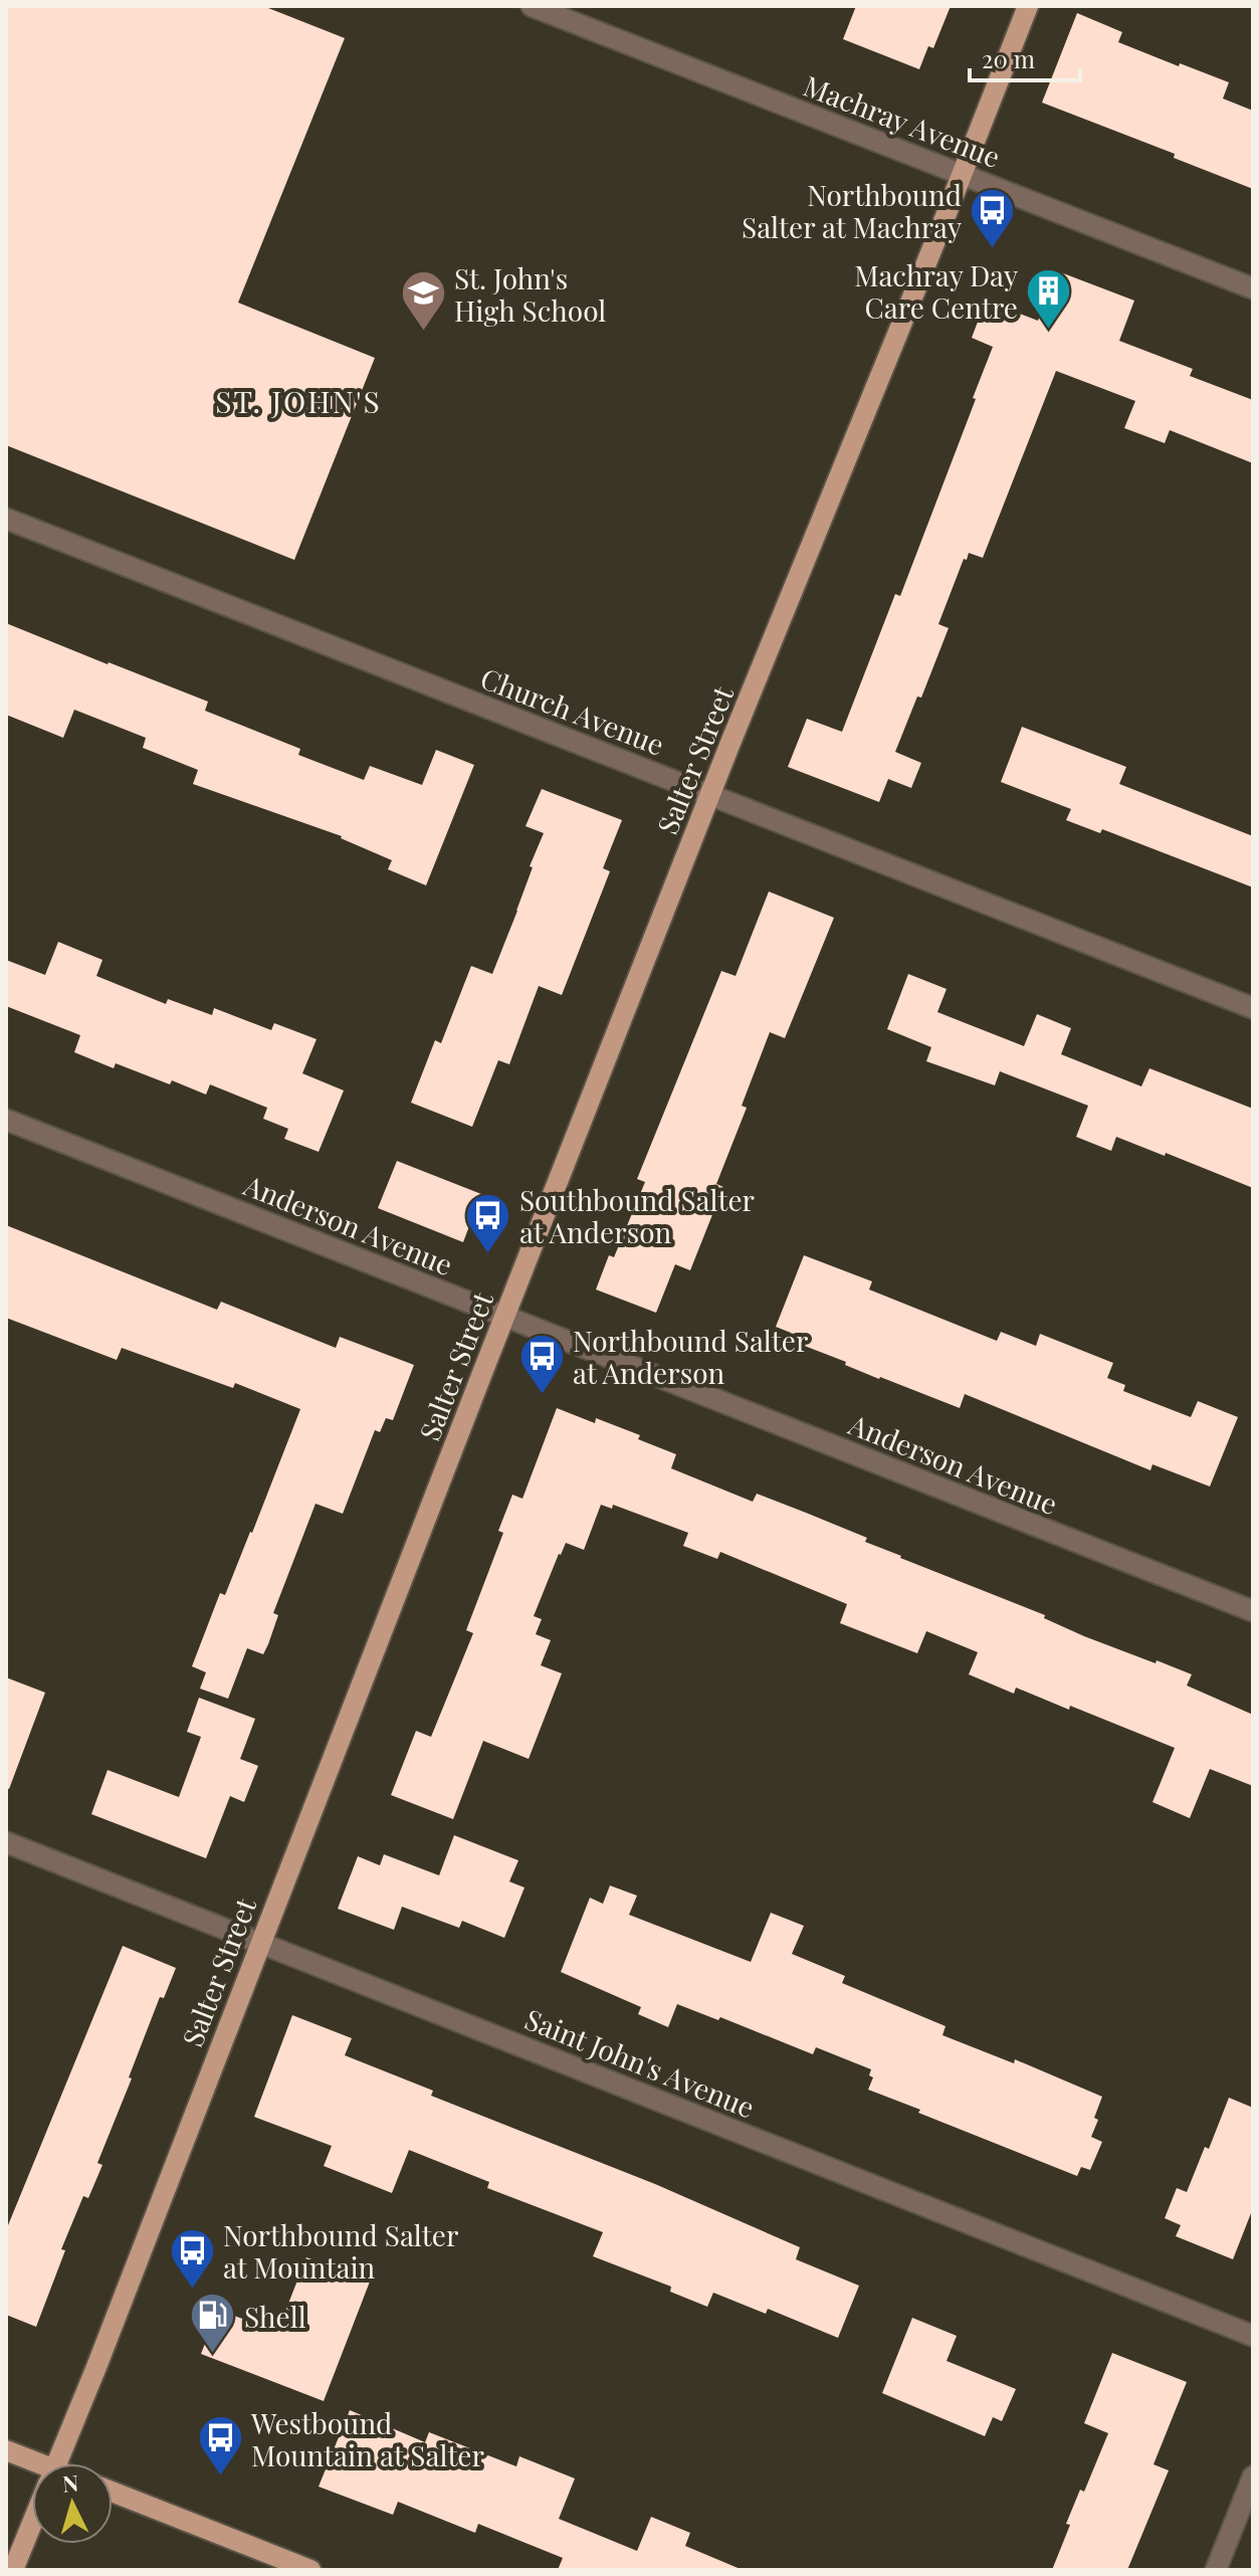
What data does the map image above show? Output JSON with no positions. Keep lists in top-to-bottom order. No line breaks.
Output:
{"streets":{"main road":["Salter Street"],"street":["Machray Avenue","Church Avenue","Anderson Avenue","Saint John's Avenue"]},"crossings":[["Machray Avenue","Salter Street"],["Church Avenue","Salter Street"],["Salter Street","Anderson Avenue"],["Salter Street","Saint John's Avenue"]],"districts":["ST. JOHN'S"],"places":{"bus stop":["Northbound Salter at Machray","Southbound Salter at Anderson","Northbound Salter at Anderson","Northbound Salter at Mountain","Westbound Mountain at Salter"],"building":["Machray Day Care Centre"],"school or university":["St. John's High School"],"fuel station":["Shell"]},"scale_bar":"20 m","north":"top"}
